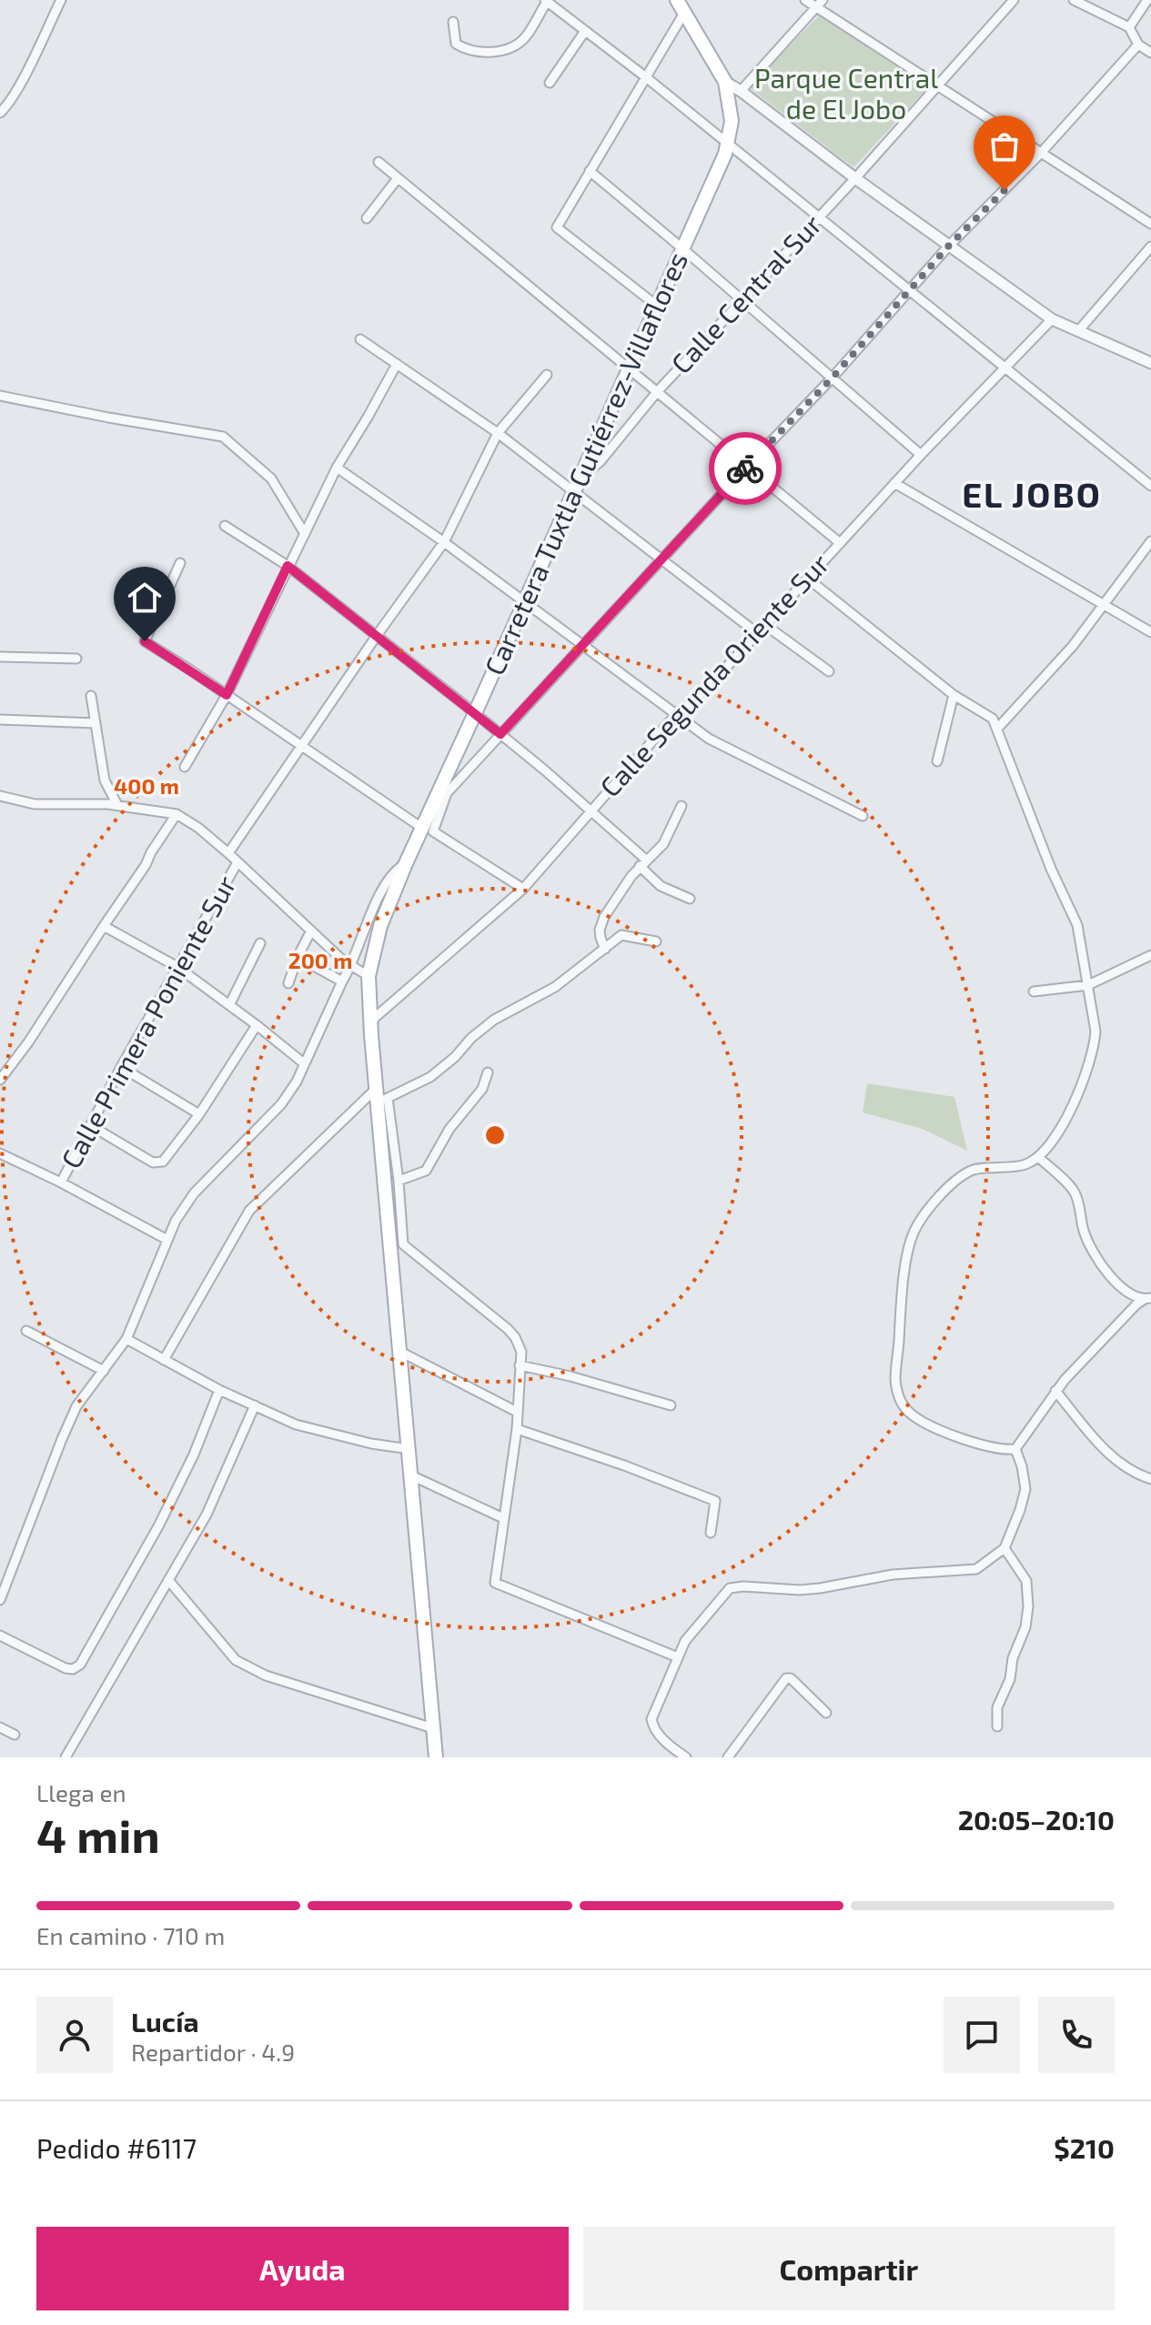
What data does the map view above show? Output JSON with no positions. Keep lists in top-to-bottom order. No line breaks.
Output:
{"streets":{"main road":["Carretera Tuxtla Gutiérrez-Villaflores"],"street":["Calle Central Sur","Calle Segunda Oriente Sur","Calle Primera Poniente Sur"]},"crossings":[["Calle Central Sur","Carretera Tuxtla Gutiérrez-Villaflores"],["Carretera Tuxtla Gutiérrez-Villaflores","Calle Segunda Oriente Sur"]],"districts":["EL JOBO"],"parks":["Parque Central de El Jobo"],"page":{"heading":["4 min","Llega en","20:05–20:10"],"panel":["Lucía","Repartidor · 4.9","Pedido #6117","$210"],"bar":"En camino · 710 m","buttons":["Ayuda","Compartir"]},"rings":["400 m","200 m"]}
